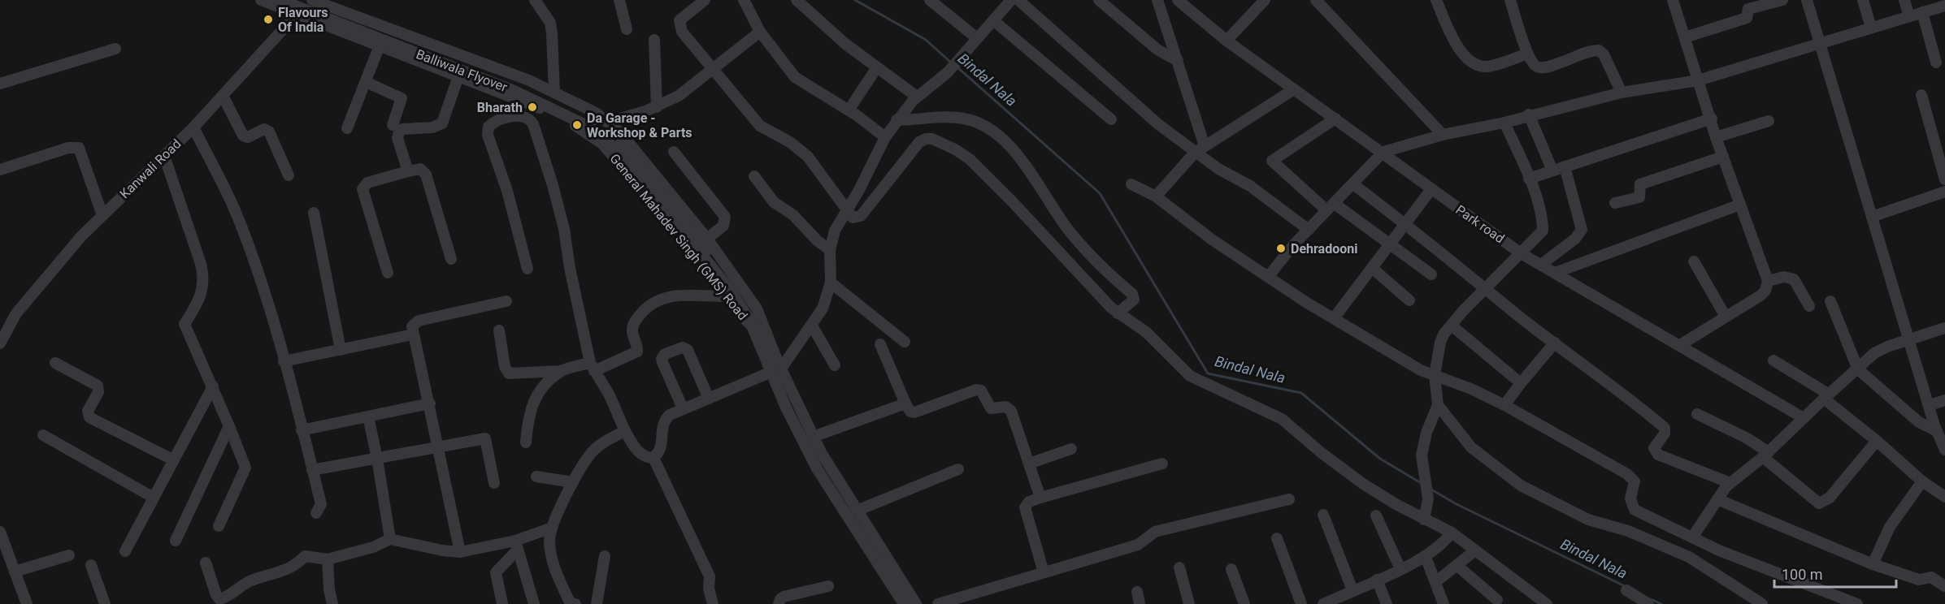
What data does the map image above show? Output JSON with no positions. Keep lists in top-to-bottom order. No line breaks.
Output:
{"streets":{"street":["Balliwala Flyover","Kanwali Road","Park road","General Mahadev Singh (GMS) Road"]},"crossings":[["Balliwala Flyover","General Mahadev Singh (GMS) Road"],["Kanwali Road","General Mahadev Singh (GMS) Road"]],"water":["Bindal Nala"],"places":["Flavours Of India","Bharath","Da Garage - Workshop & Parts","Dehradooni"],"scale_bar":"100 m"}
